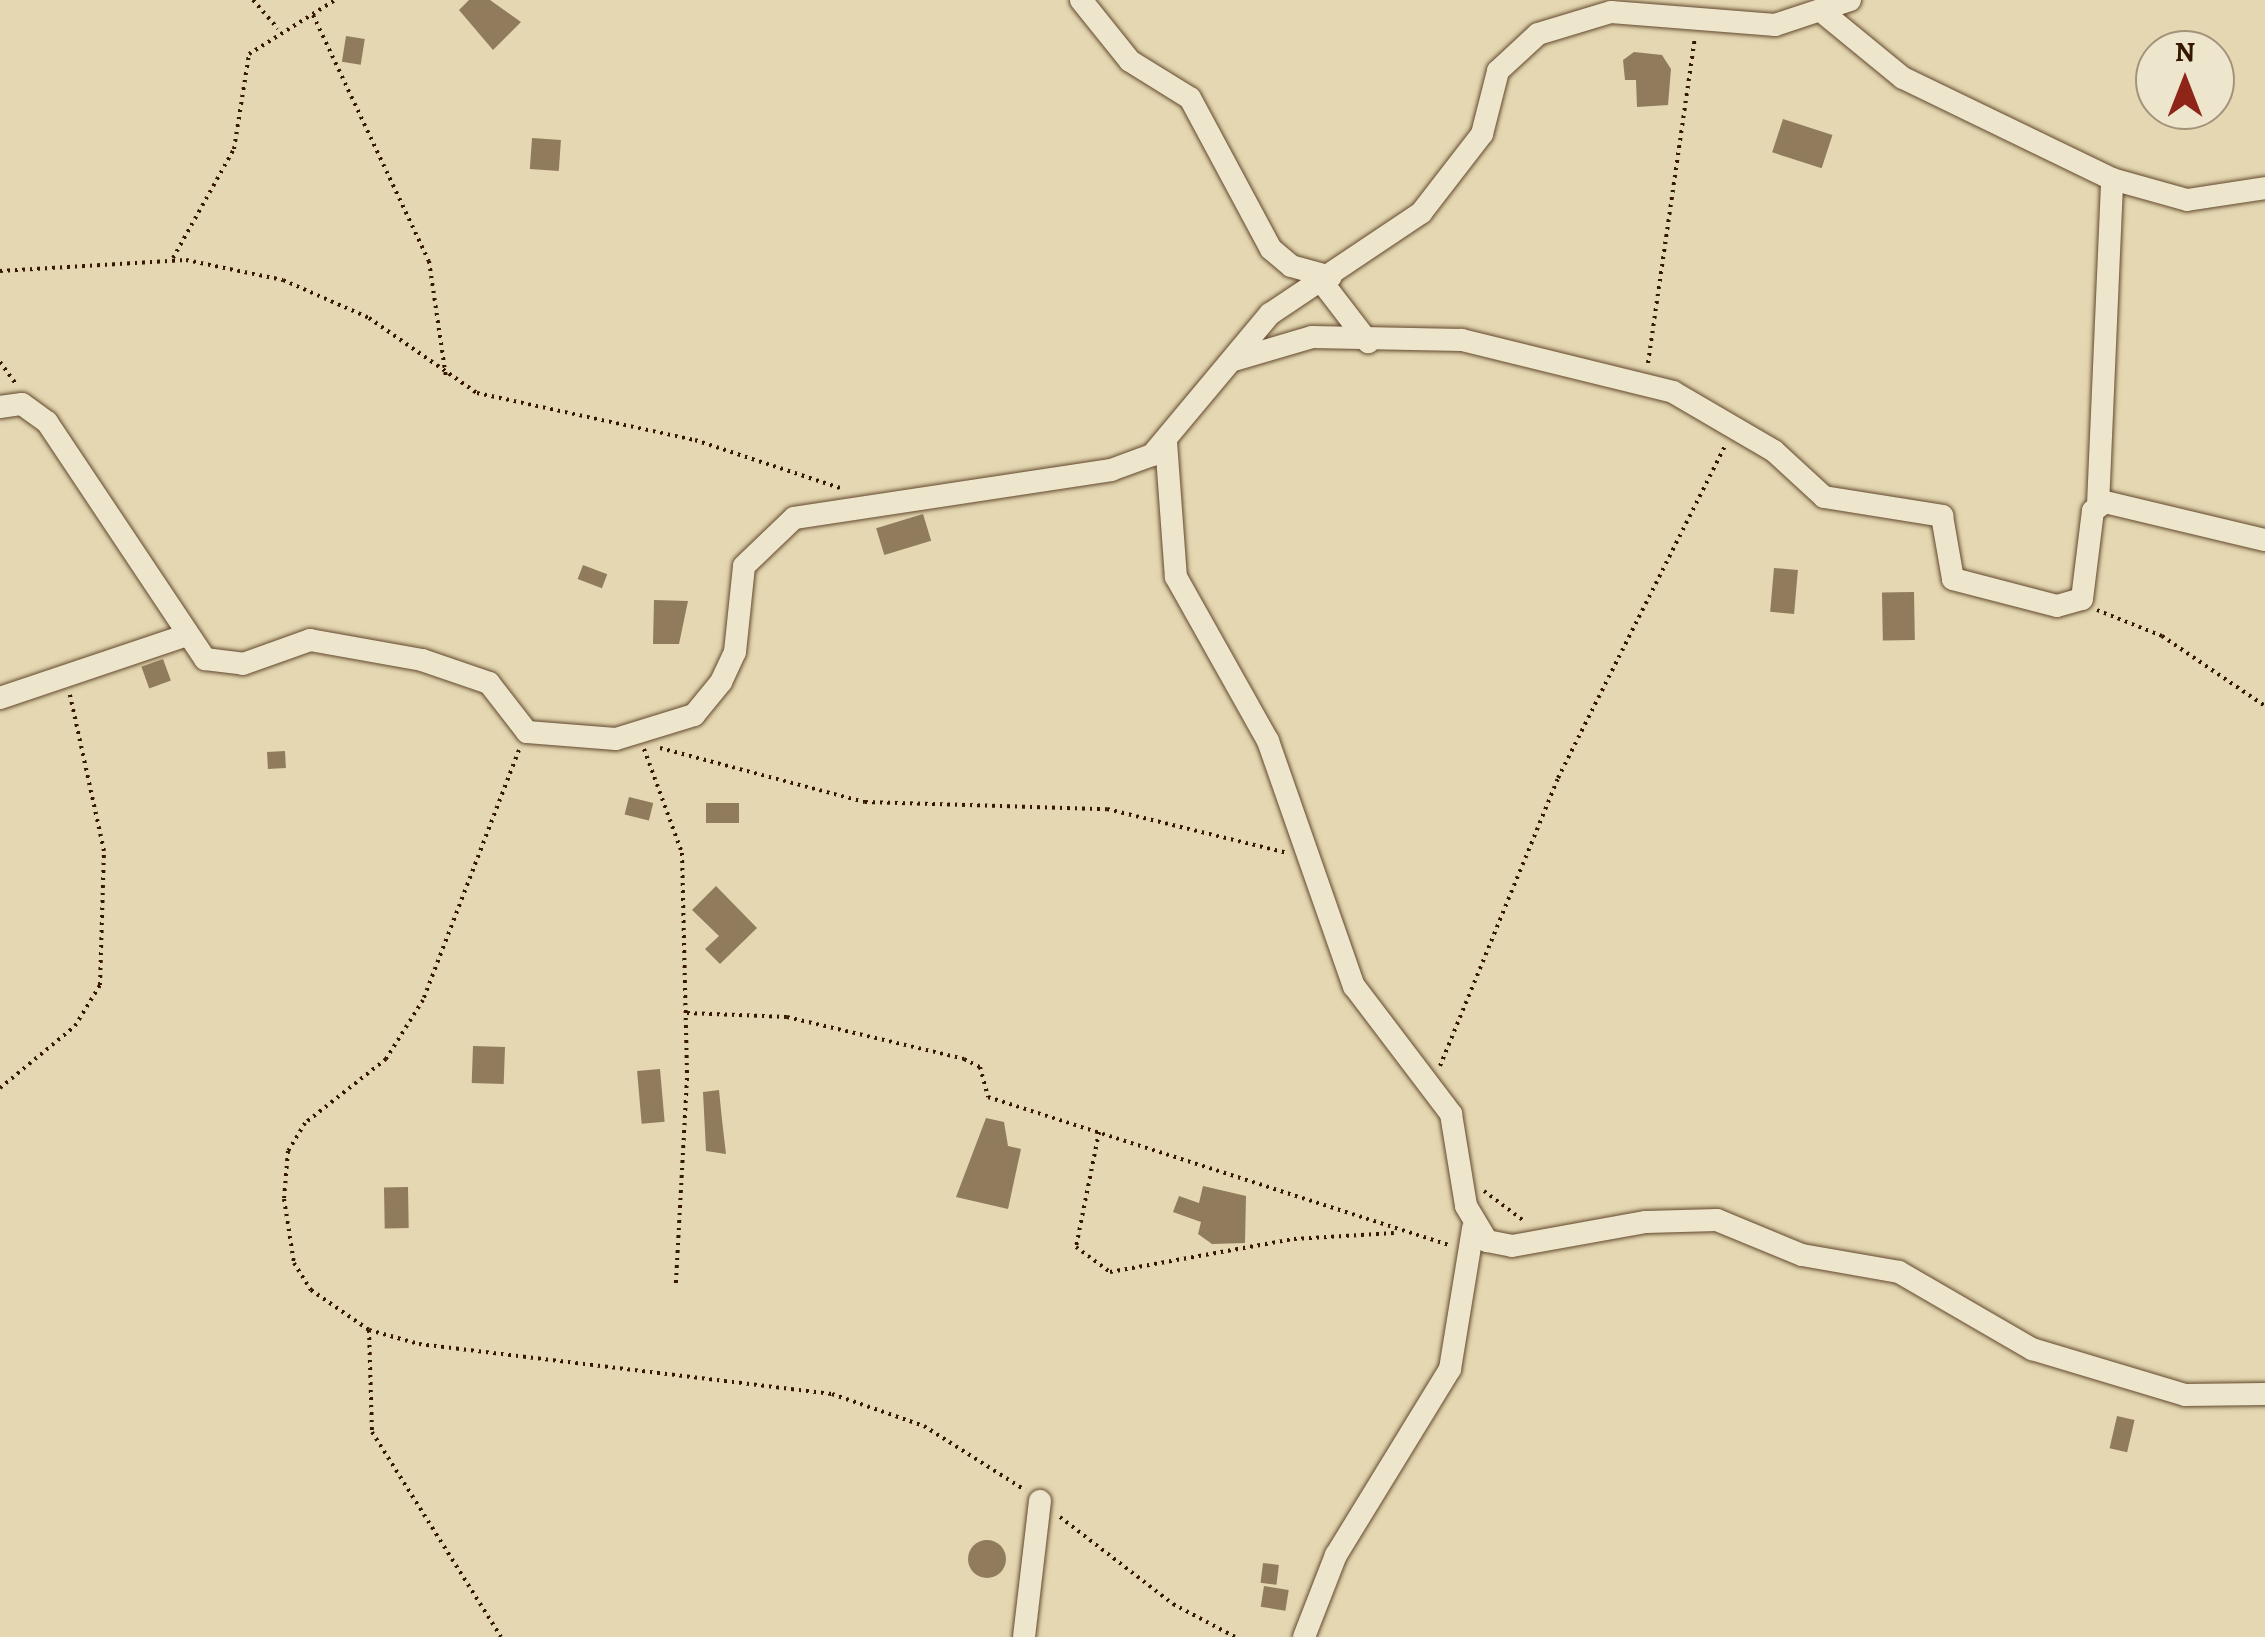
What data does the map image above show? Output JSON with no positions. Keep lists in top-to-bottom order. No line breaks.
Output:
{"north":"top"}
